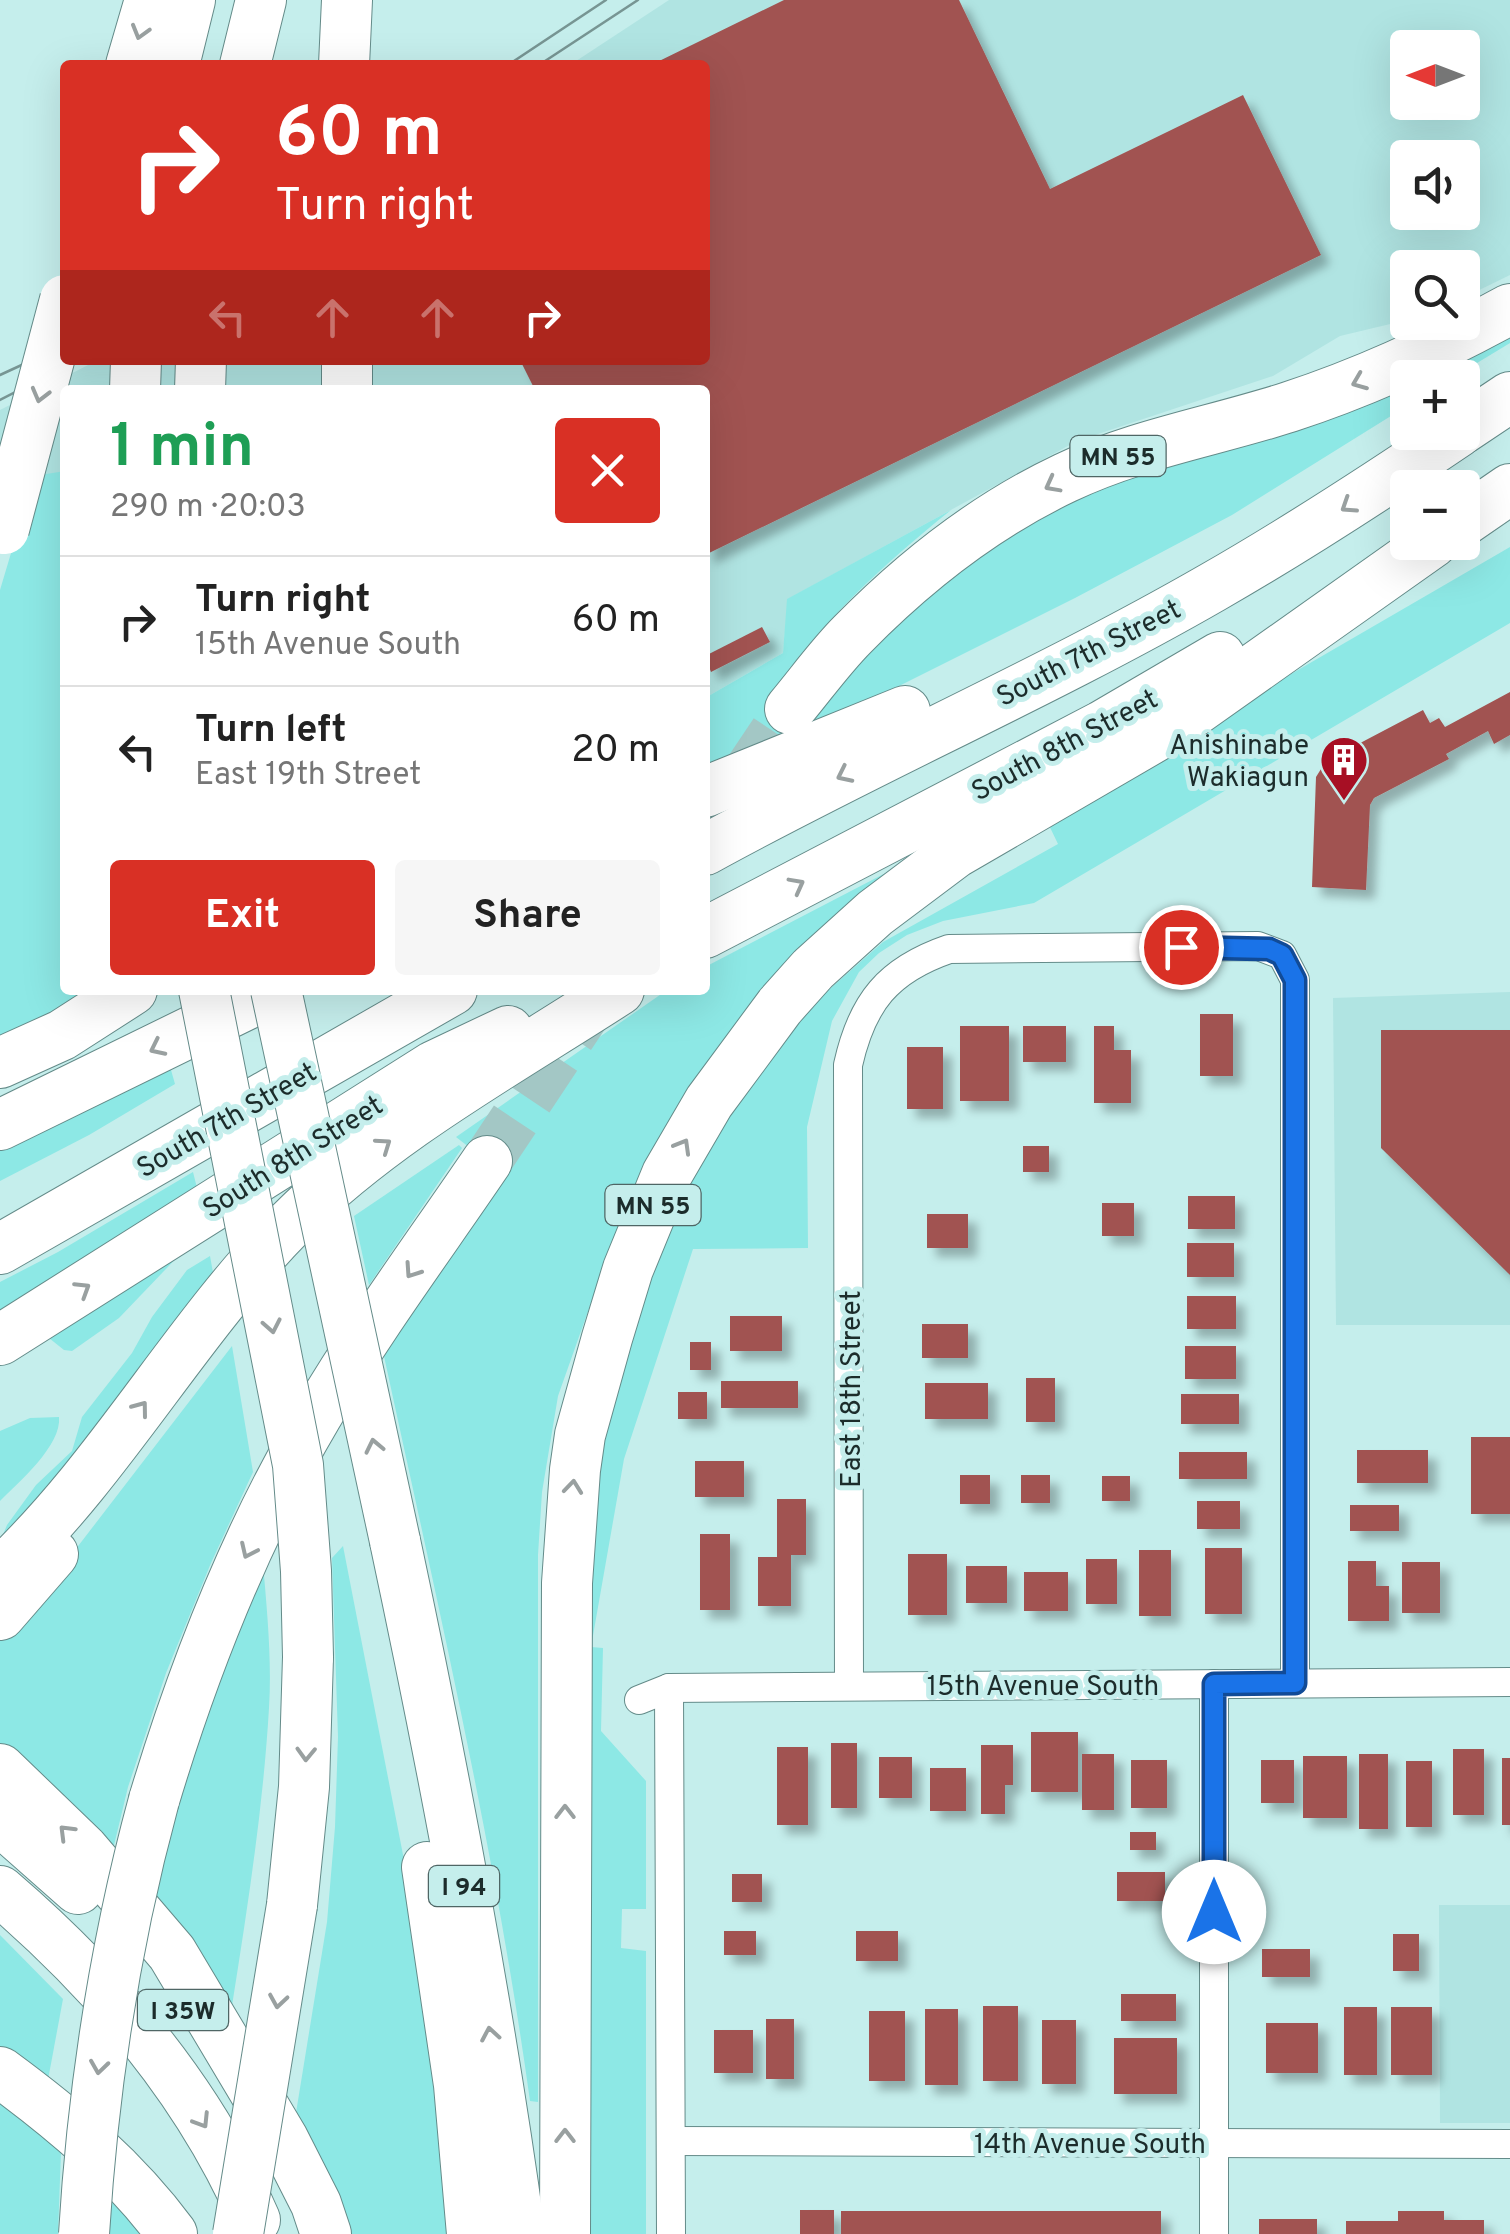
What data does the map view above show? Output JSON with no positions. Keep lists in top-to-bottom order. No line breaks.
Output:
{"streets":{"highway":["MN 55","South 7th Street","South 8th Street","I 94","I 35W"],"street":["East 18th Street","15th Avenue South","14th Avenue South"]},"crossings":[["East 18th Street","15th Avenue South"]],"places":{"building":["Anishinabe Wakiagun"]},"north":"left","page":{"map_buttons":["+","−"],"turn":["60 m","Turn right"],"heading":["1 min","290 m · 20:03"],"list":[{"name":"Turn right","note":"15th Avenue South","value":"60 m"},{"name":"Turn left","note":"East 19th Street","value":"20 m"}],"buttons":["Exit","Share"]}}
